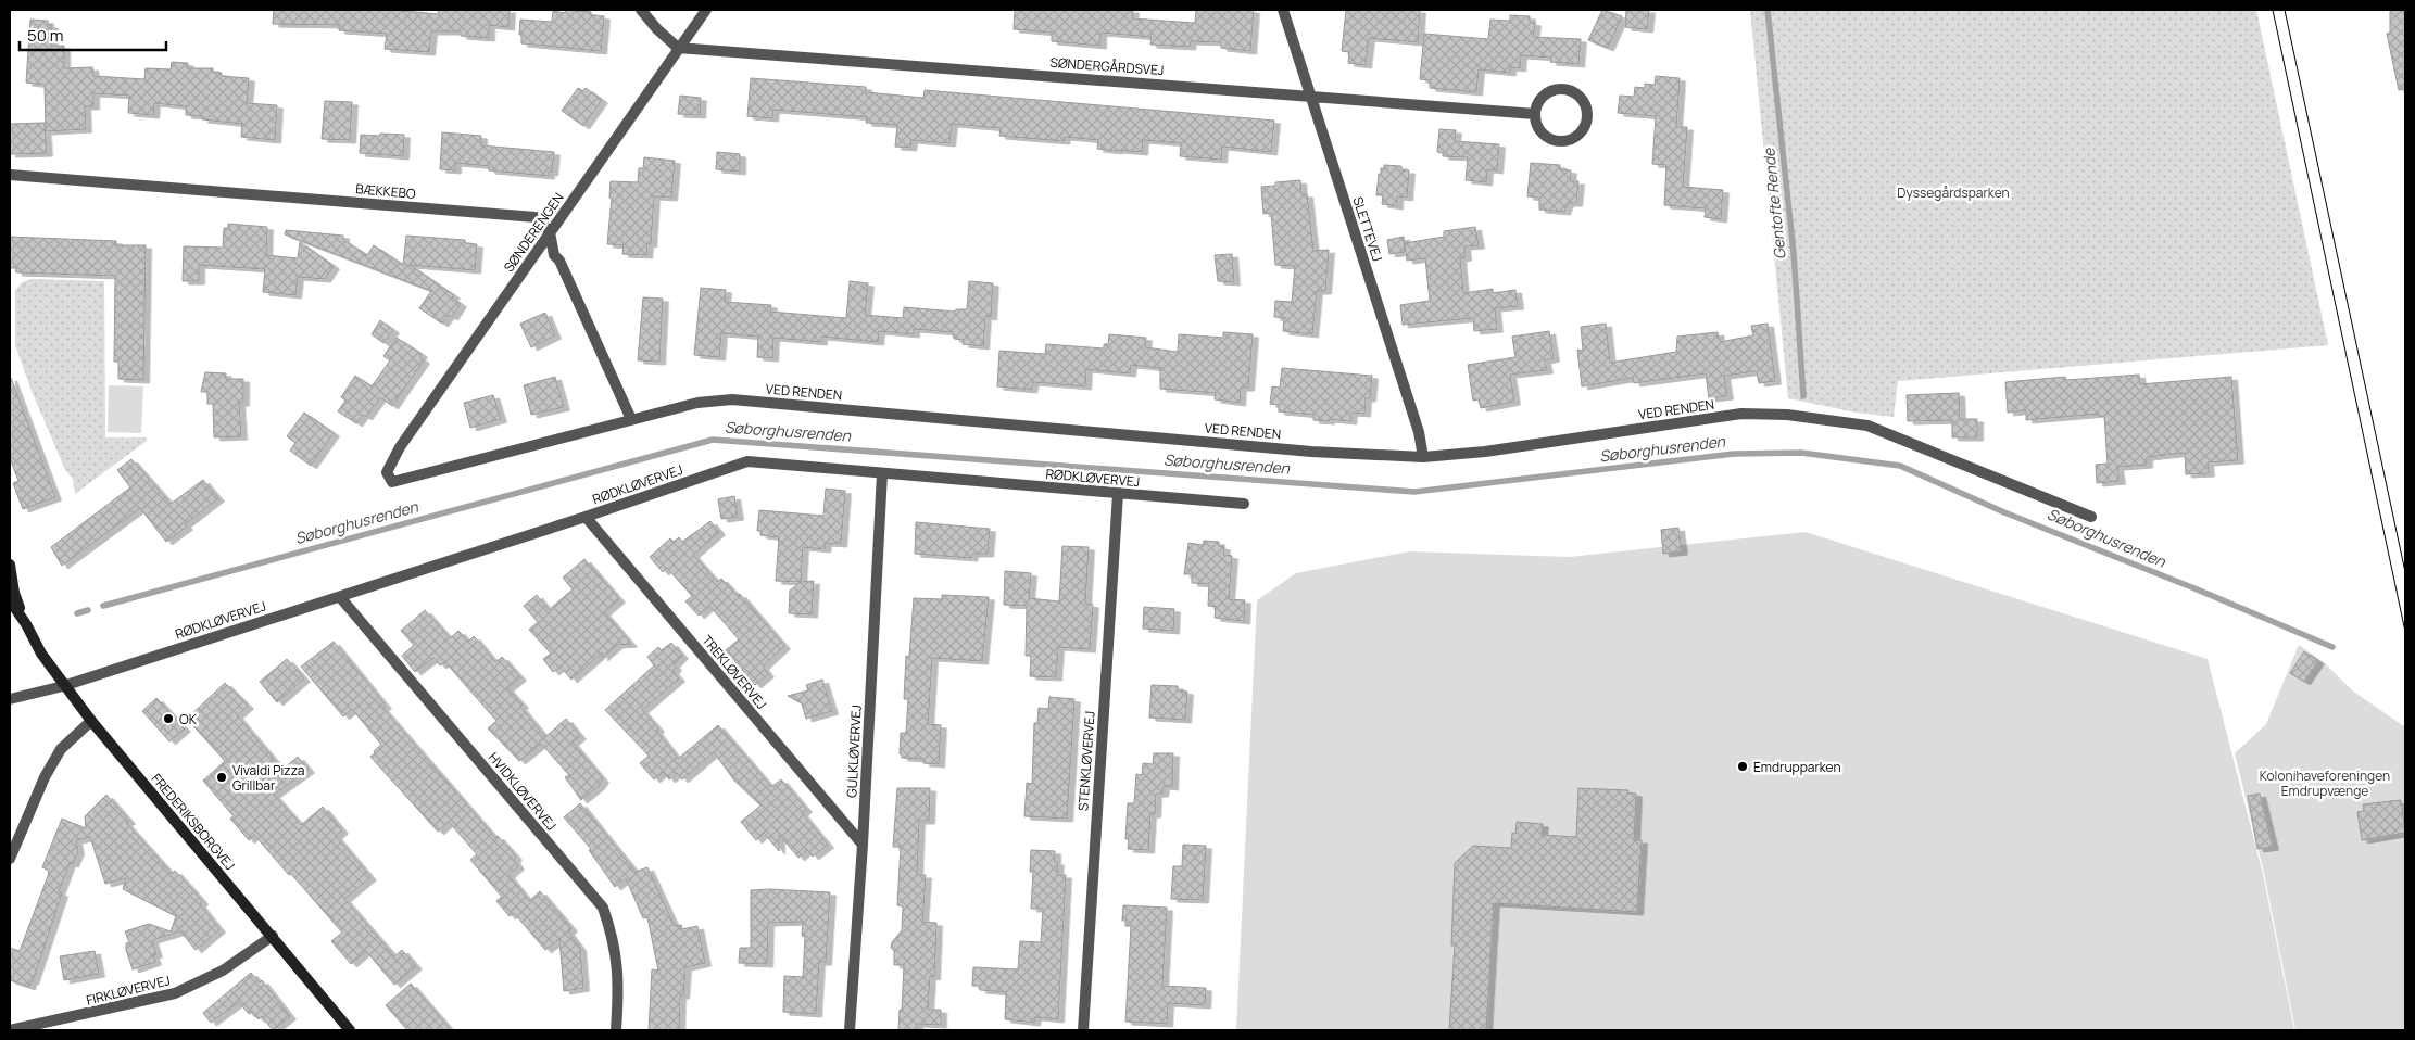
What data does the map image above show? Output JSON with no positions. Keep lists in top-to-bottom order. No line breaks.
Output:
{"streets":{"street":["SØNDERGÅRDSVEJ","BÆKKEBO","SLETTEVEJ","SØNDERENGEN","VED RENDEN","RØDKLØVERVEJ","TREKLØVERVEJ","GULKLØVERVEJ","STENKLØVERVEJ","HVIDKLØVERVEJ","FREDERIKSBORGVEJ","FIRKLØVERVEJ"]},"crossings":[["SØNDERGÅRDSVEJ","SLETTEVEJ"],["SØNDERGÅRDSVEJ","SØNDERENGEN"],["BÆKKEBO","SØNDERENGEN"],["SLETTEVEJ","VED RENDEN"],["SØNDERENGEN","VED RENDEN"],["RØDKLØVERVEJ","TREKLØVERVEJ"],["RØDKLØVERVEJ","GULKLØVERVEJ"],["RØDKLØVERVEJ","STENKLØVERVEJ"],["RØDKLØVERVEJ","HVIDKLØVERVEJ"],["RØDKLØVERVEJ","FREDERIKSBORGVEJ"],["TREKLØVERVEJ","GULKLØVERVEJ"],["FREDERIKSBORGVEJ","FIRKLØVERVEJ"]],"water":["Gentofte Rende","Søborghusrenden"],"parks":["Dyssegårdsparken","Kolonihaveforeningen Emdrupvænge"],"places":["OK","Emdrupparken","Vivaldi Pizza Grillbar"],"scale_bar":"50 m"}
